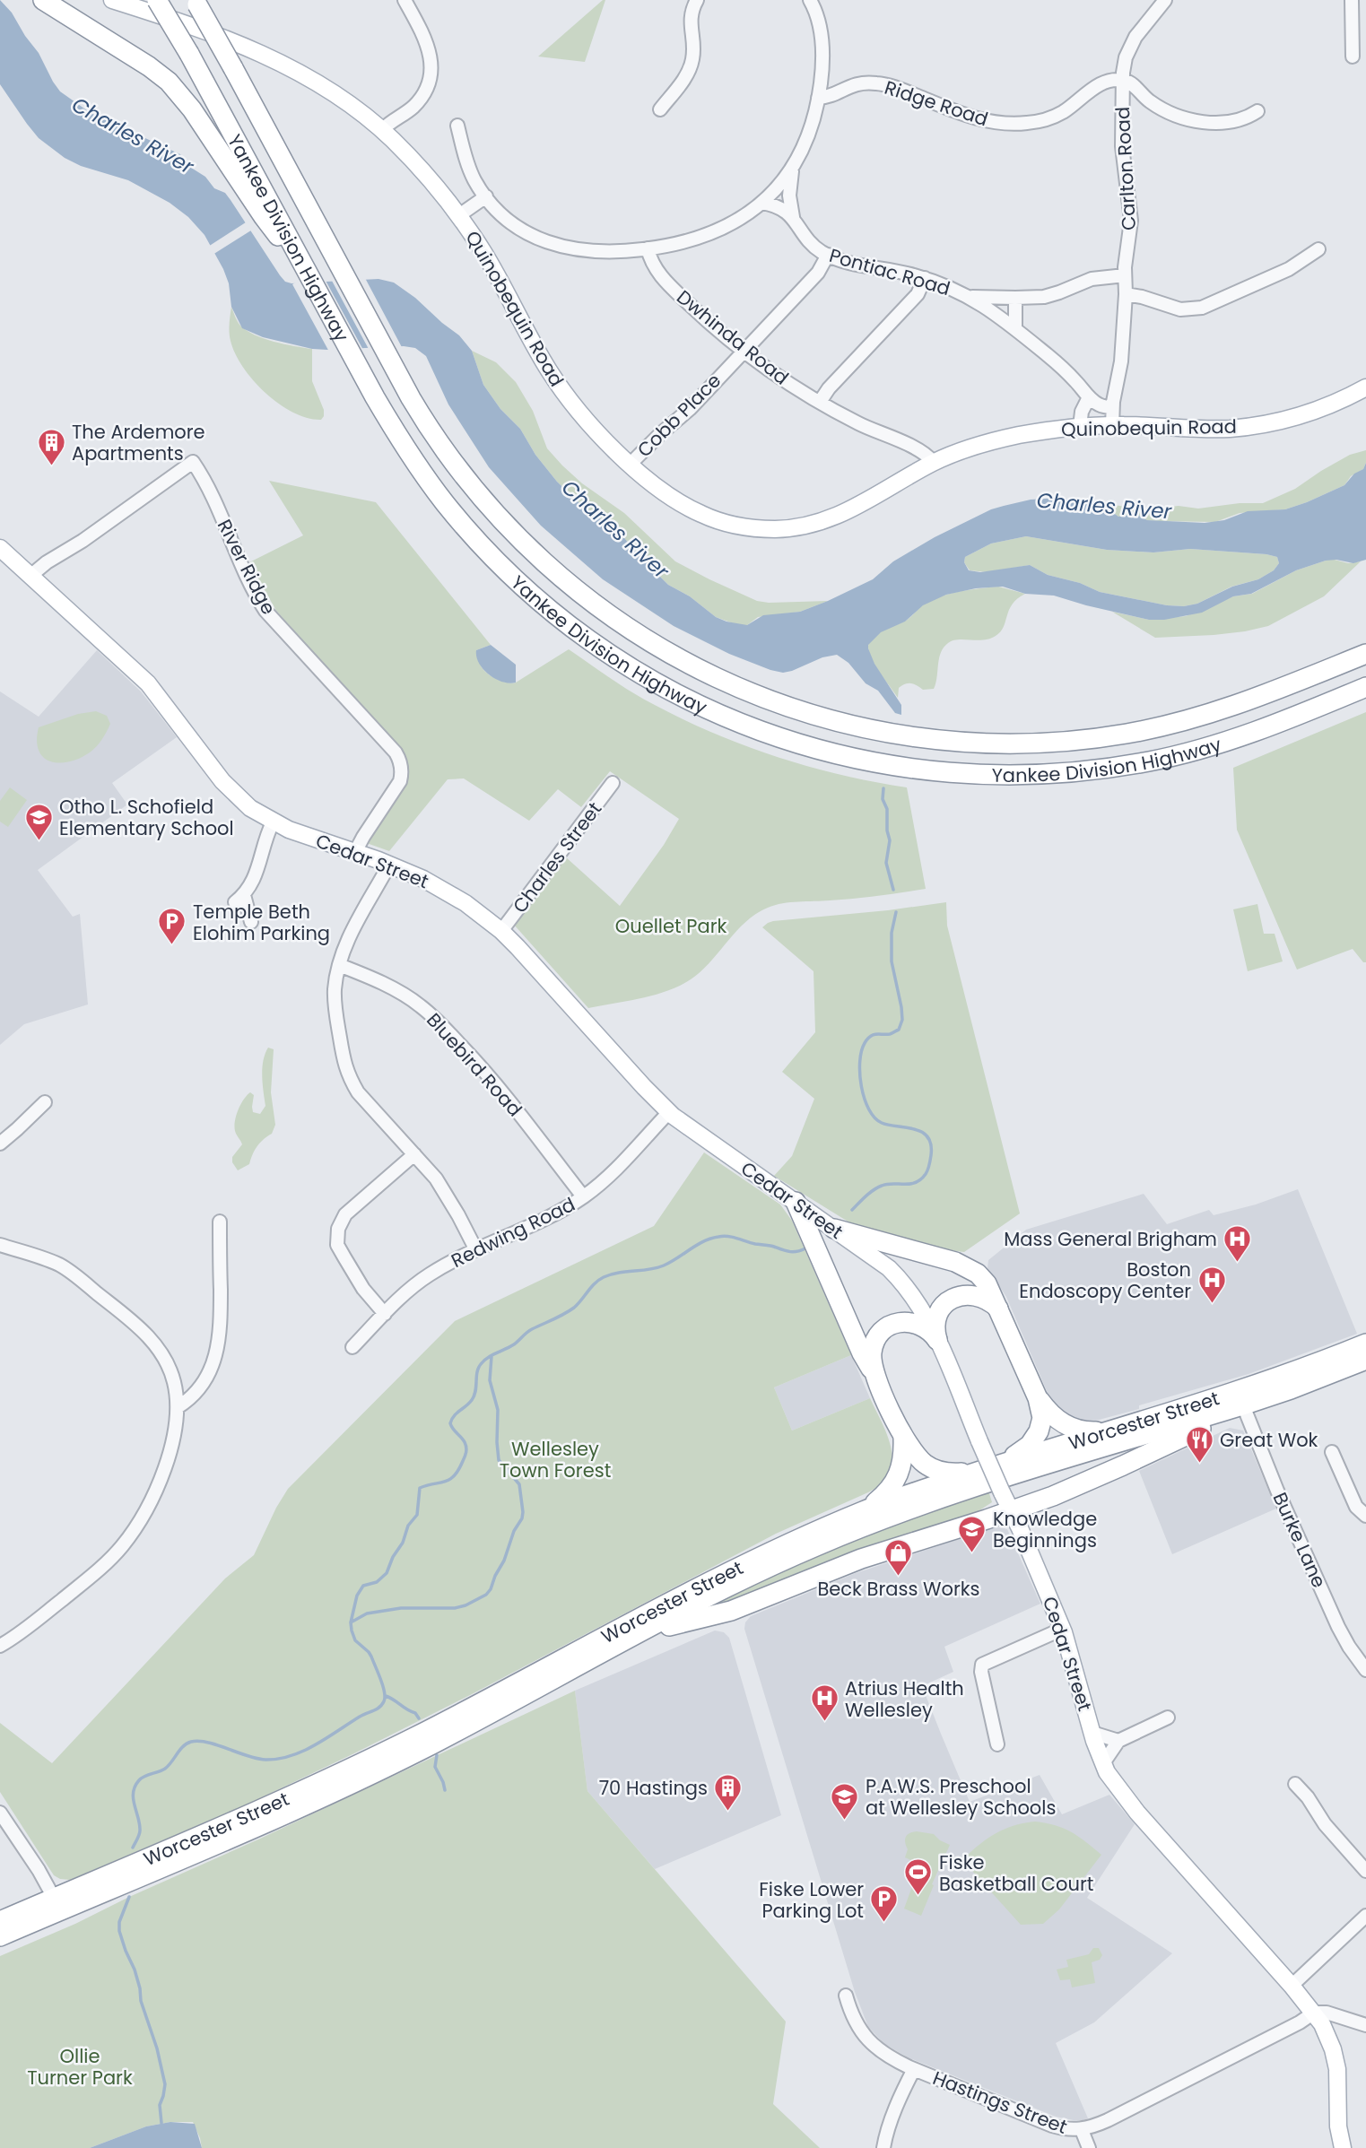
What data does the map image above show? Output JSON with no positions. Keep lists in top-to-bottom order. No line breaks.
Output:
{"streets":{"highway":["Yankee Division Highway","Worcester Street"],"main road":["Quinobequin Road","Cedar Street"],"street":["Ridge Road","Carlton Road","Pontiac Road","Dwhinda Road","Cobb Place","River Ridge","Charles Street","Bluebird Road","Redwing Road","Burke Lane","Hastings Street"]},"crossings":[["Ridge Road","Carlton Road"],["Carlton Road","Pontiac Road"],["Carlton Road","Quinobequin Road"],["Pontiac Road","Cobb Place"],["Quinobequin Road","Dwhinda Road"],["Quinobequin Road","Cobb Place"],["Dwhinda Road","Cobb Place"],["River Ridge","Cedar Street"],["Charles Street","Cedar Street"],["Cedar Street","Redwing Road"],["Cedar Street","Hastings Street"],["Bluebird Road","Redwing Road"],["Worcester Street","Burke Lane"]],"water":["Charles River"],"parks":["Ouellet Park","Wellesley Town Forest","Ollie Turner Park"],"places":{"building":["The Ardemore Apartments","70 Hastings"],"school or university":["Otho L. Schofield Elementary School","Knowledge Beginnings","P.A.W.S. Preschool at Wellesley Schools"],"parking":["Temple Beth Elohim Parking","Fiske Lower Parking Lot"],"hospital":["Mass General Brigham","Boston Endoscopy Center","Atrius Health Wellesley"],"restaurant":["Great Wok"],"shop":["Beck Brass Works"],"sports":["Fiske Basketball Court"]}}
